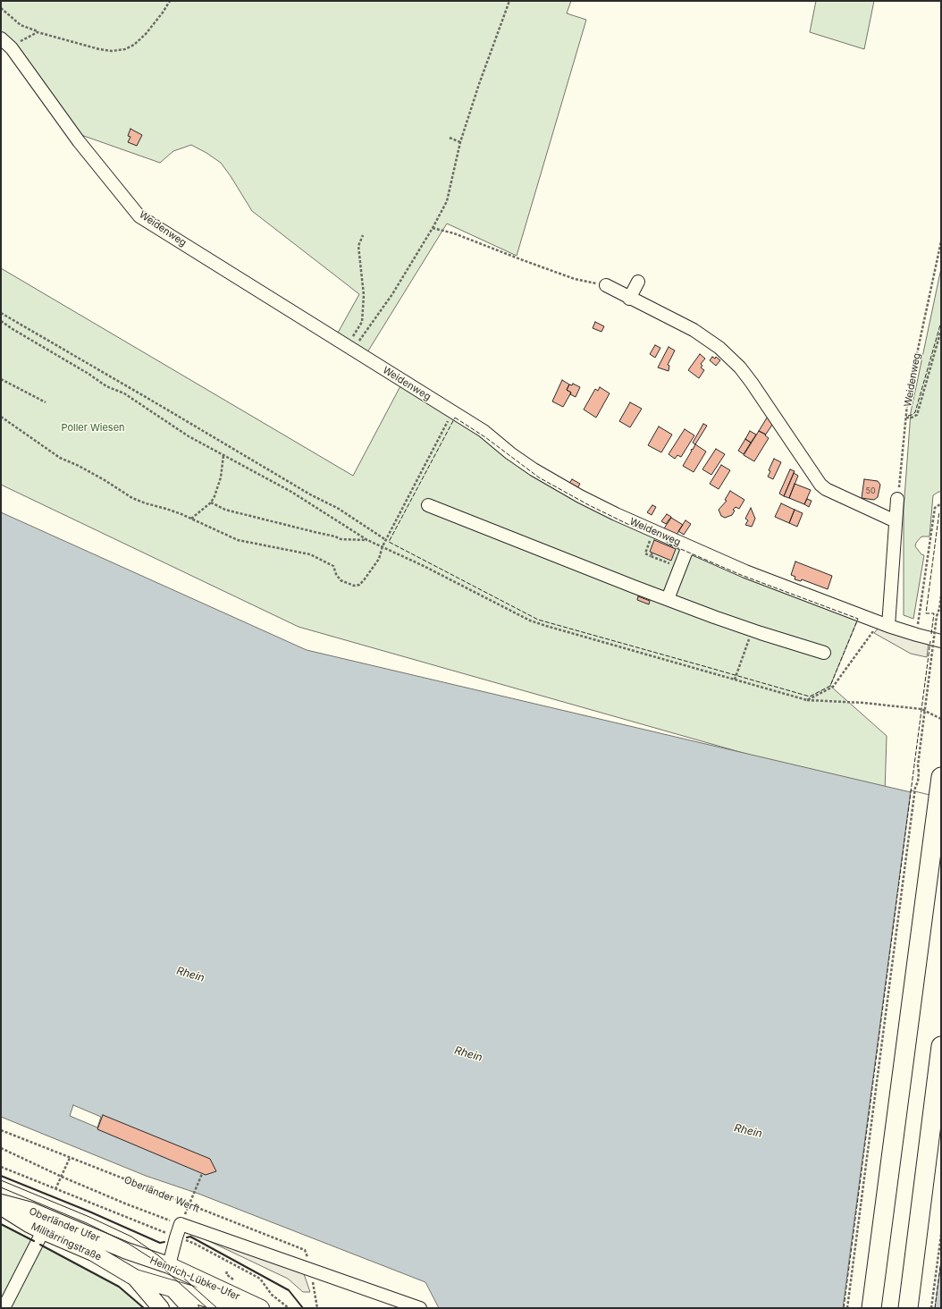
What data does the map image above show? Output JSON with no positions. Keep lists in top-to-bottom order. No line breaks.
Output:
{"streets":{"main road":["Oberländer Ufer","Militärringstraße","Heinrich-Lübke-Ufer"],"street":["Weidenweg","Oberländer Werft"]},"crossings":[["Oberländer Ufer","Heinrich-Lübke-Ufer"],["Militärringstraße","Heinrich-Lübke-Ufer"]],"water":["Rhein"],"parks":["Poller Wiesen"],"house_numbers":["50"]}
